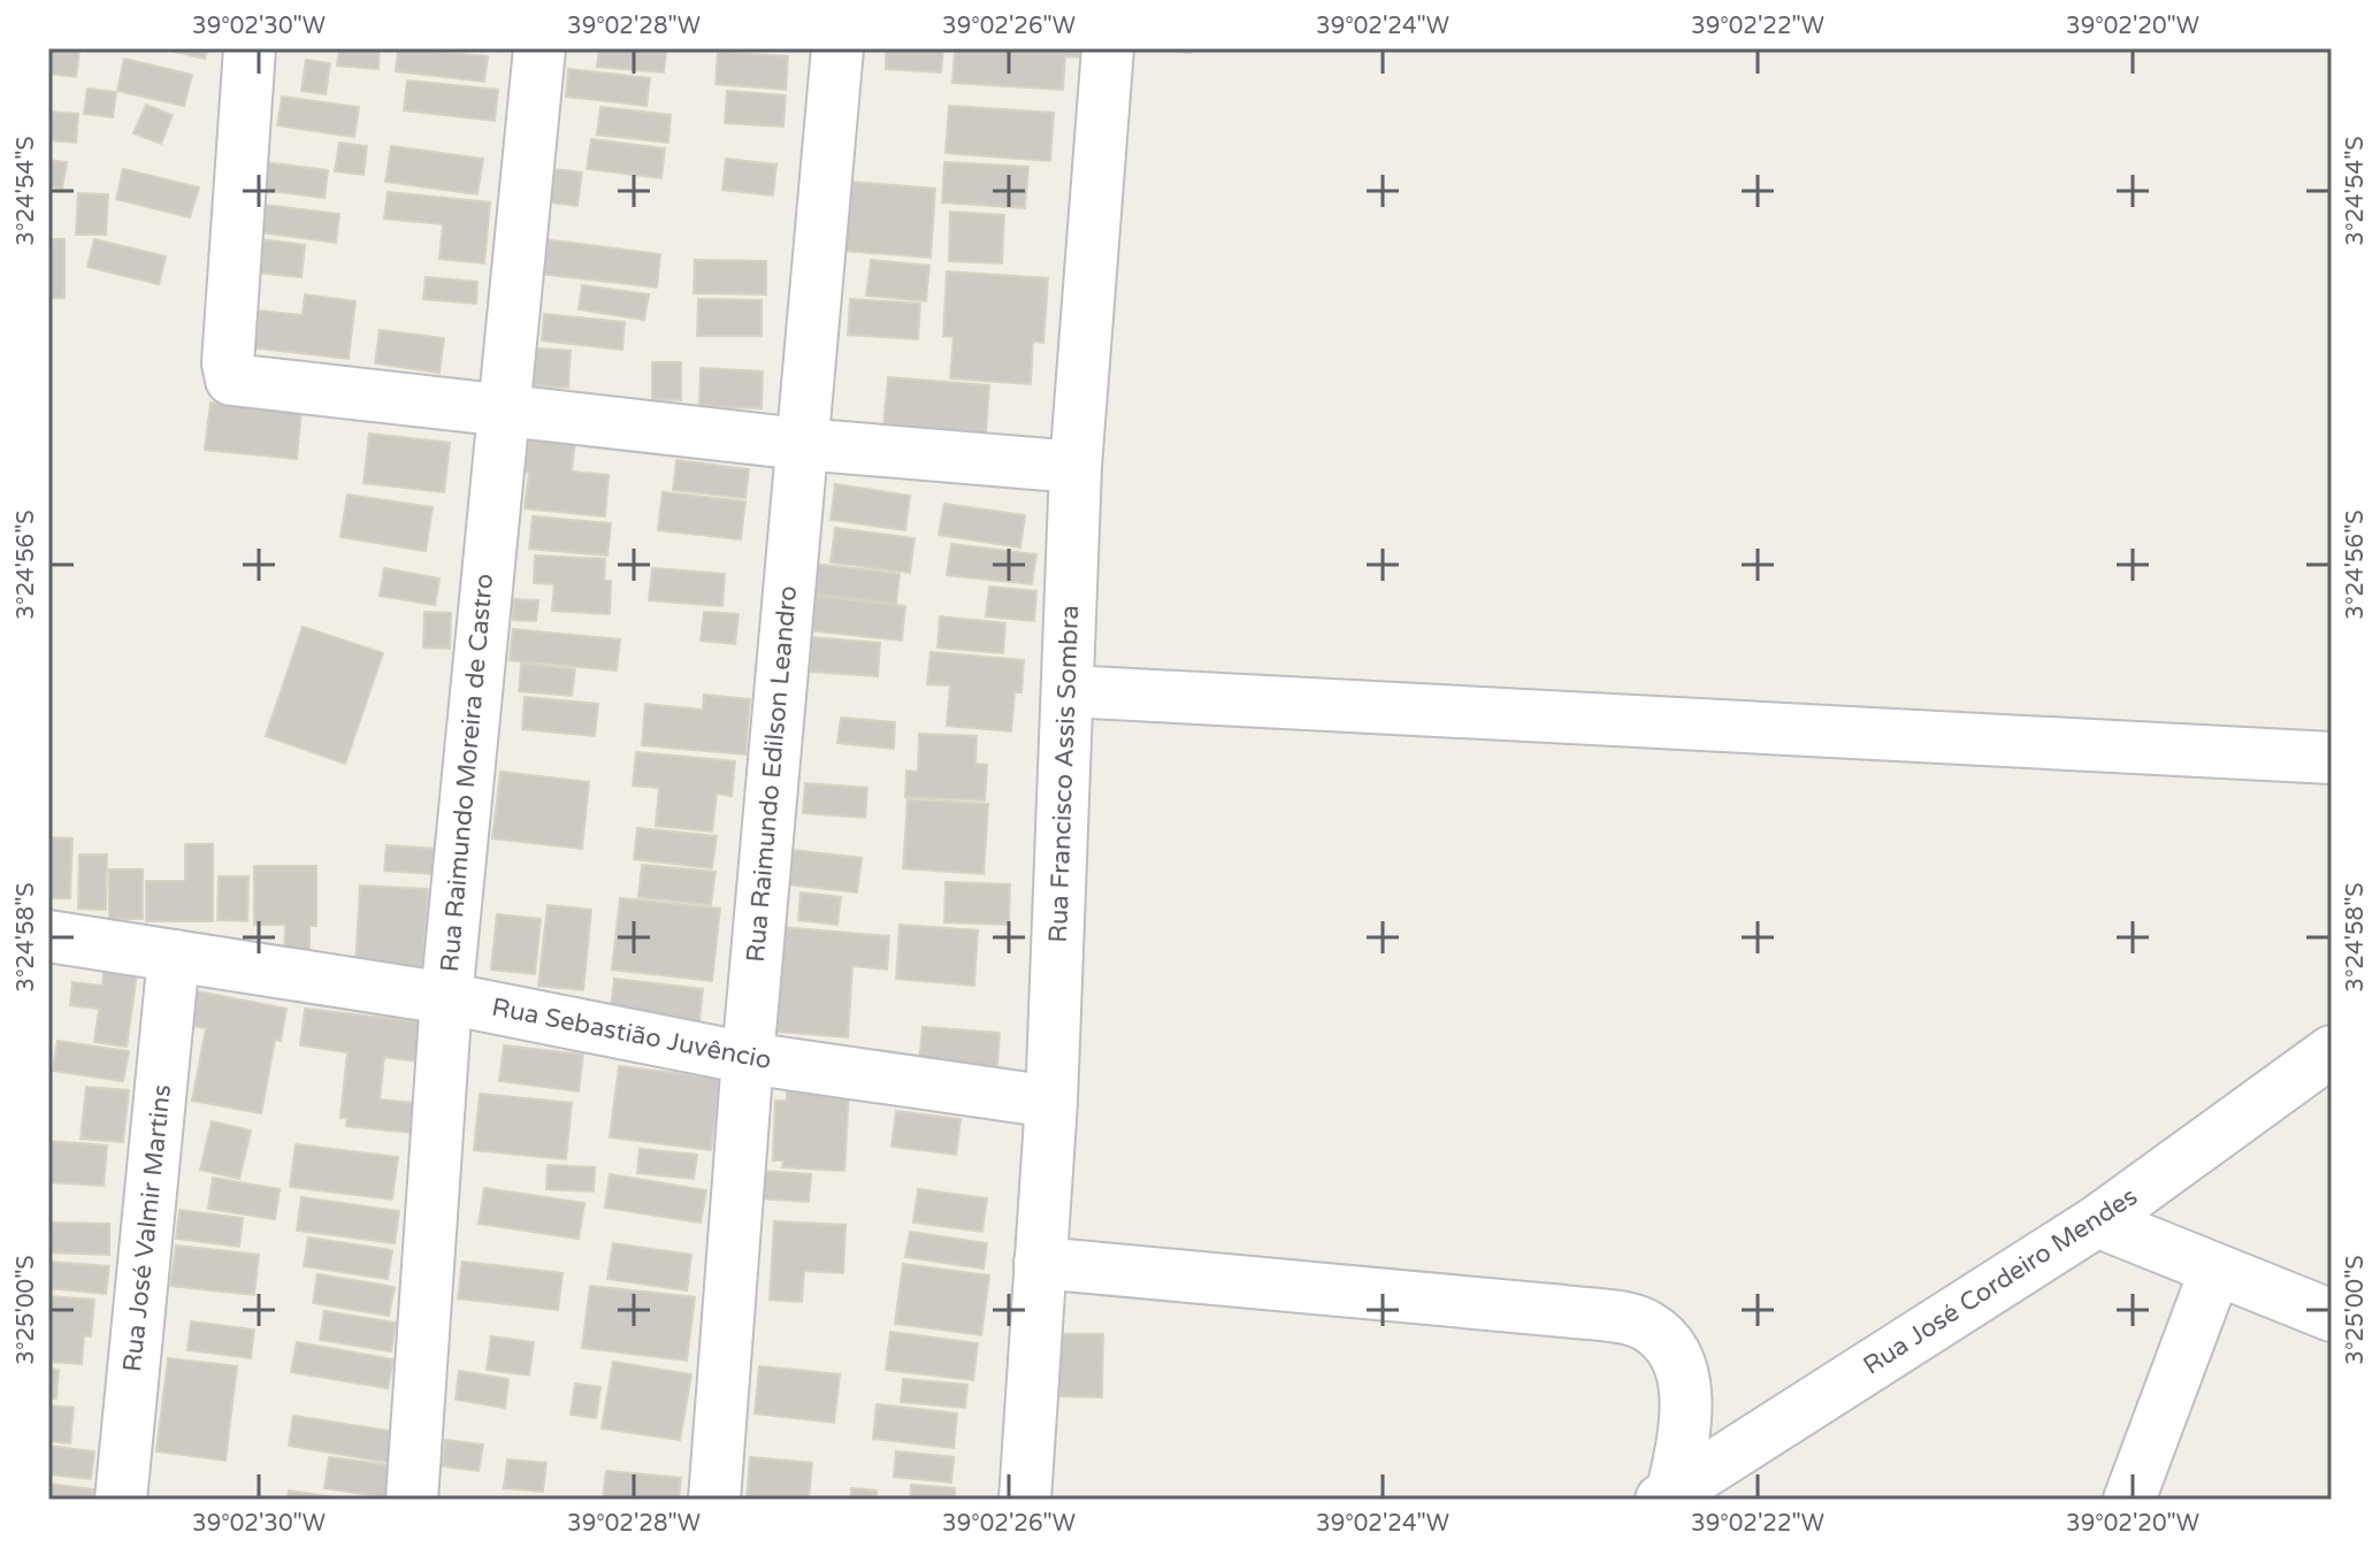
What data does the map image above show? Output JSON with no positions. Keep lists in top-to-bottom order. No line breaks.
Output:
{"streets":{"street":["Rua Raimundo Moreira de Castro","Rua Raimundo Edilson Leandro","Rua Francisco Assis Sombra","Rua Sebastião Juvêncio","Rua José Valmir Martins","Rua José Cordeiro Mendes"]},"crossings":[["Rua Raimundo Moreira de Castro","Rua Sebastião Juvêncio"],["Rua Raimundo Edilson Leandro","Rua Sebastião Juvêncio"],["Rua Francisco Assis Sombra","Rua Sebastião Juvêncio"],["Rua Sebastião Juvêncio","Rua José Valmir Martins"]],"coordinates":["39°02'30\"W","39°02'28\"W","39°02'26\"W","39°02'24\"W","39°02'22\"W","39°02'20\"W","3°24'54\"S","3°24'56\"S","3°24'58\"S","3°25'00\"S"]}
